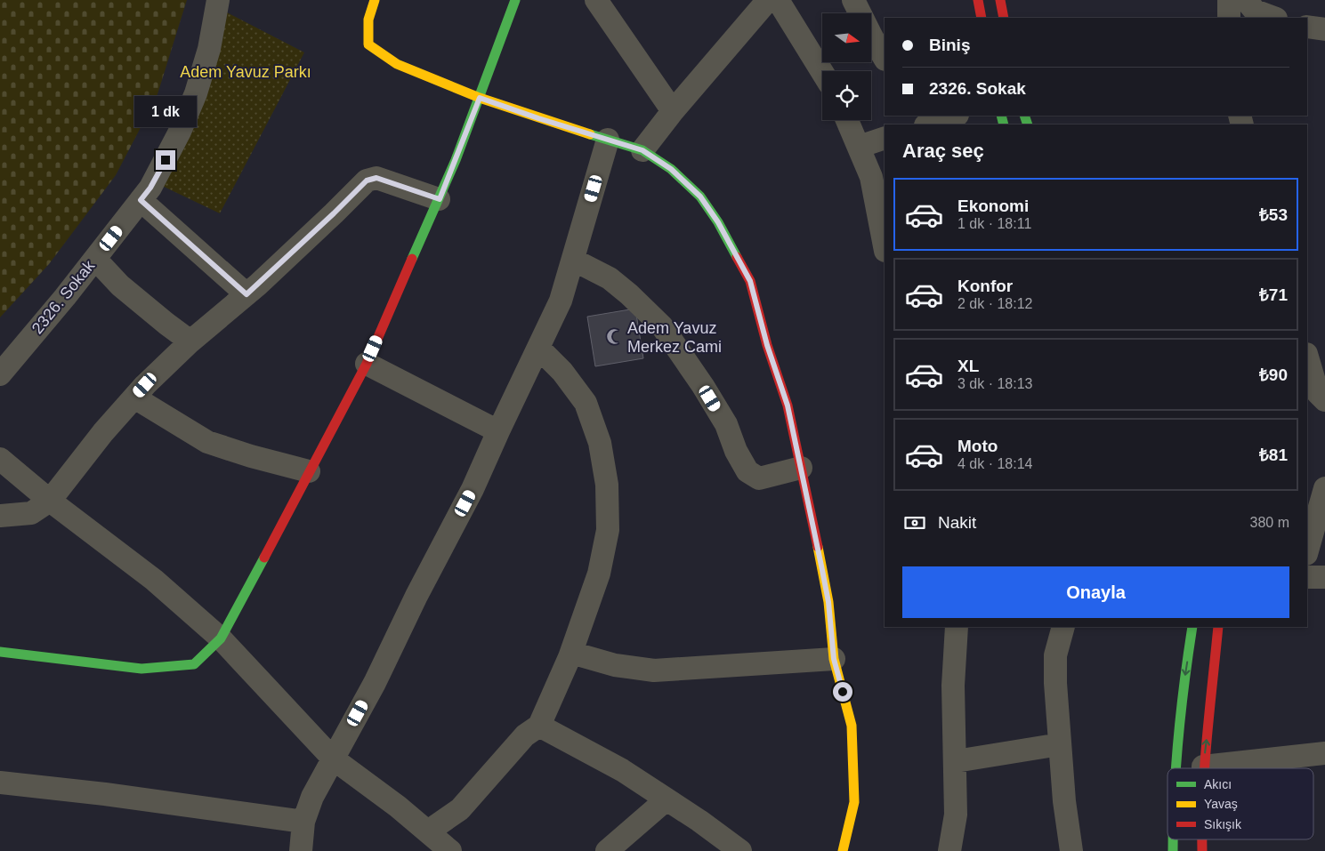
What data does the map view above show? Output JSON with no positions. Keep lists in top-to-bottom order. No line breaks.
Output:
{"streets":{"street":["2326. Sokak"]},"parks":["Adem Yavuz Parkı"],"places":{"mosque":["Adem Yavuz Merkez Cami"]},"legend":["Akıcı","Yavaş","Sıkışık"],"north":"right","page":{"banner":["Biniş","2326. Sokak"],"bubble":"1 dk","heading":"Araç seç","list":[{"name":"Ekonomi","note":"1 dk · 18:11","value":"₺53"},{"name":"Konfor","note":"2 dk · 18:12","value":"₺71"},{"name":"XL","note":"3 dk · 18:13","value":"₺90"},{"name":"Moto","note":"4 dk · 18:14","value":"₺81"}],"pay":["Nakit","380 m"],"buttons":"Onayla"}}
